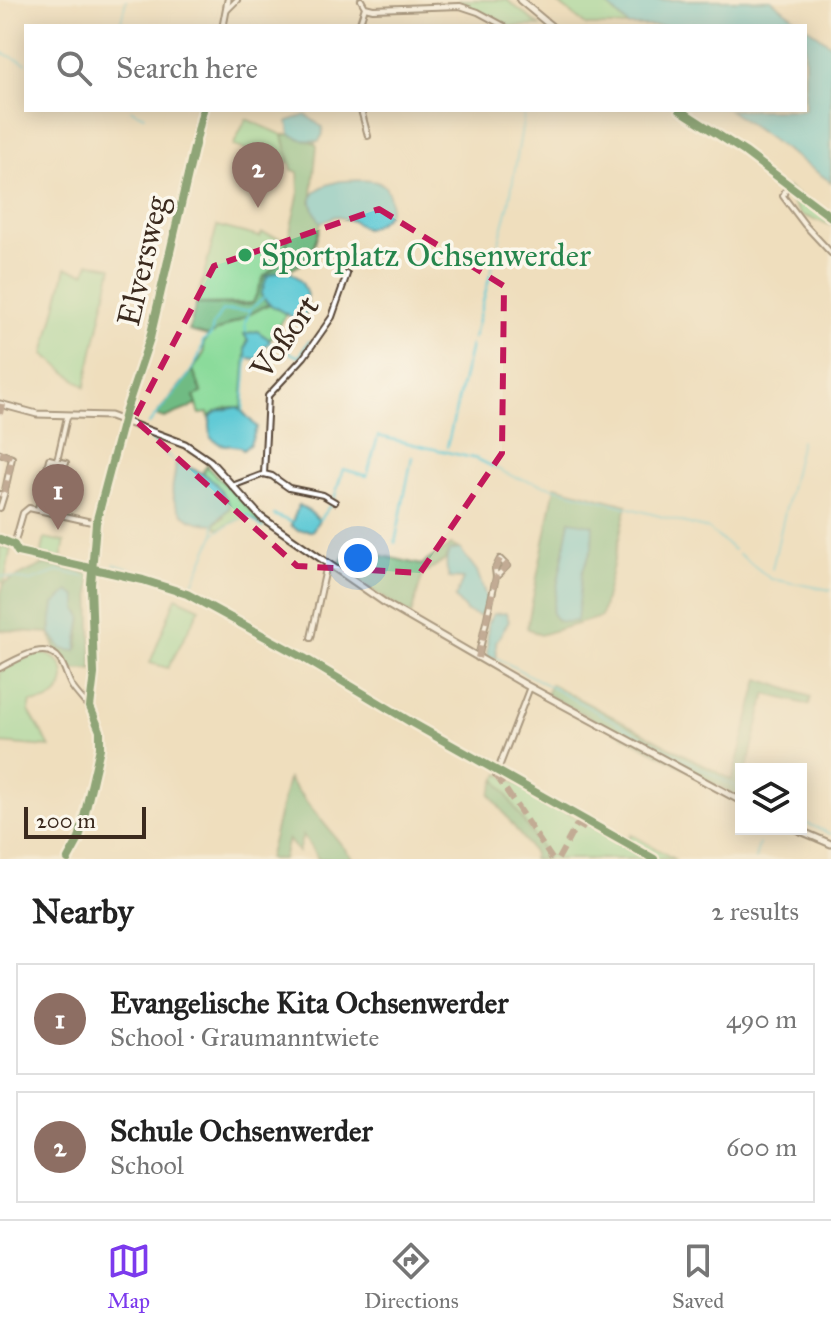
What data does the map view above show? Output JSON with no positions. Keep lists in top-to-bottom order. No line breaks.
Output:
{"streets":{"street":["Elversweg","Voßort"]},"places":["Sportplatz Ochsenwerder"],"scale_bar":"200 m","page":{"search":"Search here","pins":["2","1"],"scale":"200 m","heading":["Nearby","2 results"],"list":[{"mark":"1","name":"Evangelische Kita Ochsenwerder","note":"School · Graumanntwiete","value":"490 m"},{"mark":"2","name":"Schule Ochsenwerder","note":"School","value":"600 m"}],"nav":["Map","Directions","Saved"]}}
